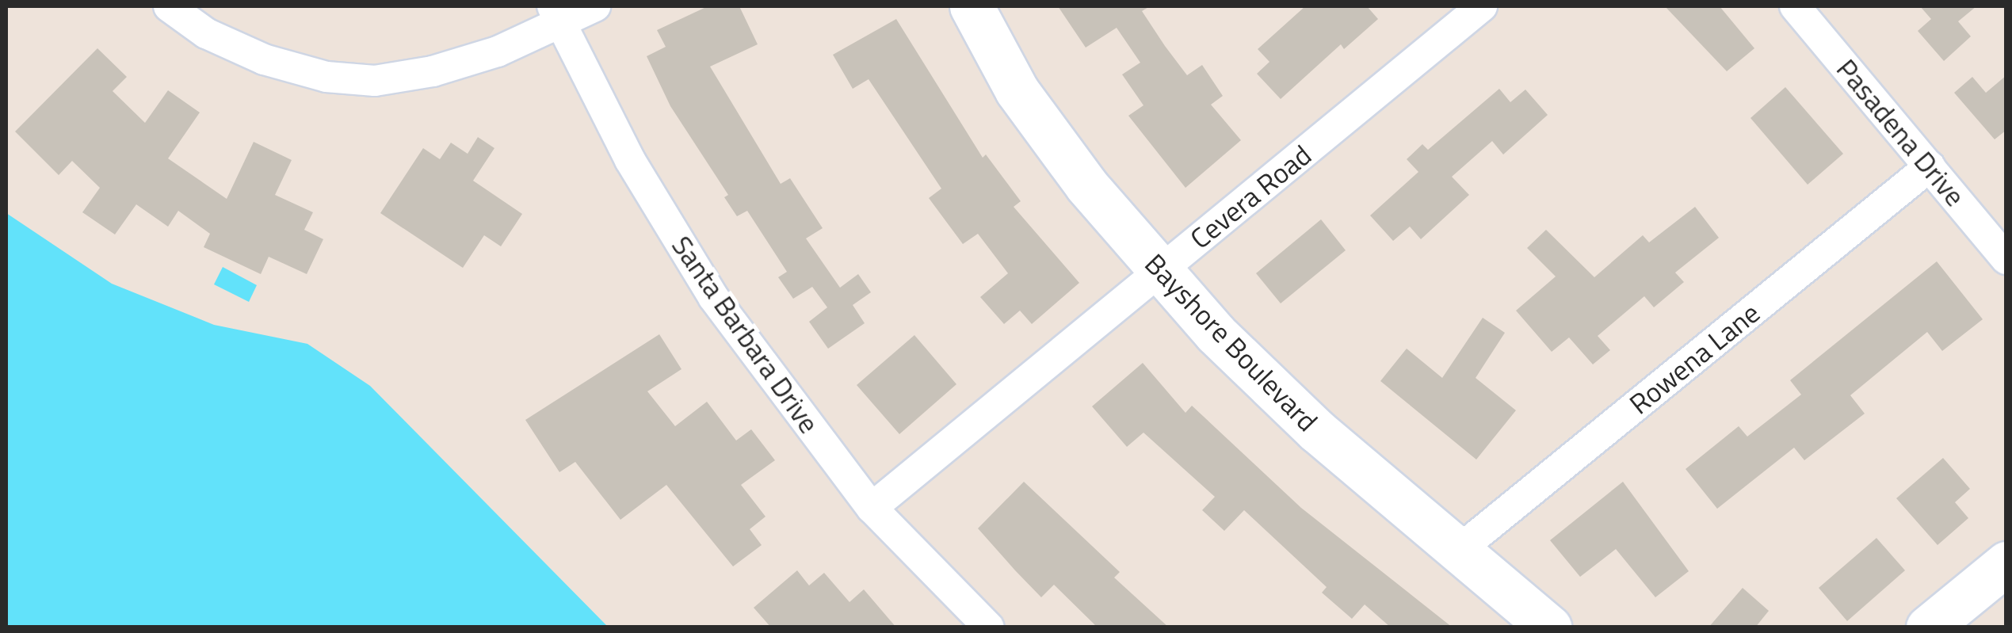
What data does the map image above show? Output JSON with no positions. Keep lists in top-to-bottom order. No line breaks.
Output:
{"streets":{"main road":["Bayshore Boulevard"],"street":["Pasadena Drive","Cevera Road","Santa Barbara Drive","Rowena Lane"]},"crossings":[["Pasadena Drive","Rowena Lane"],["Cevera Road","Santa Barbara Drive"],["Cevera Road","Bayshore Boulevard"],["Bayshore Boulevard","Rowena Lane"]]}
